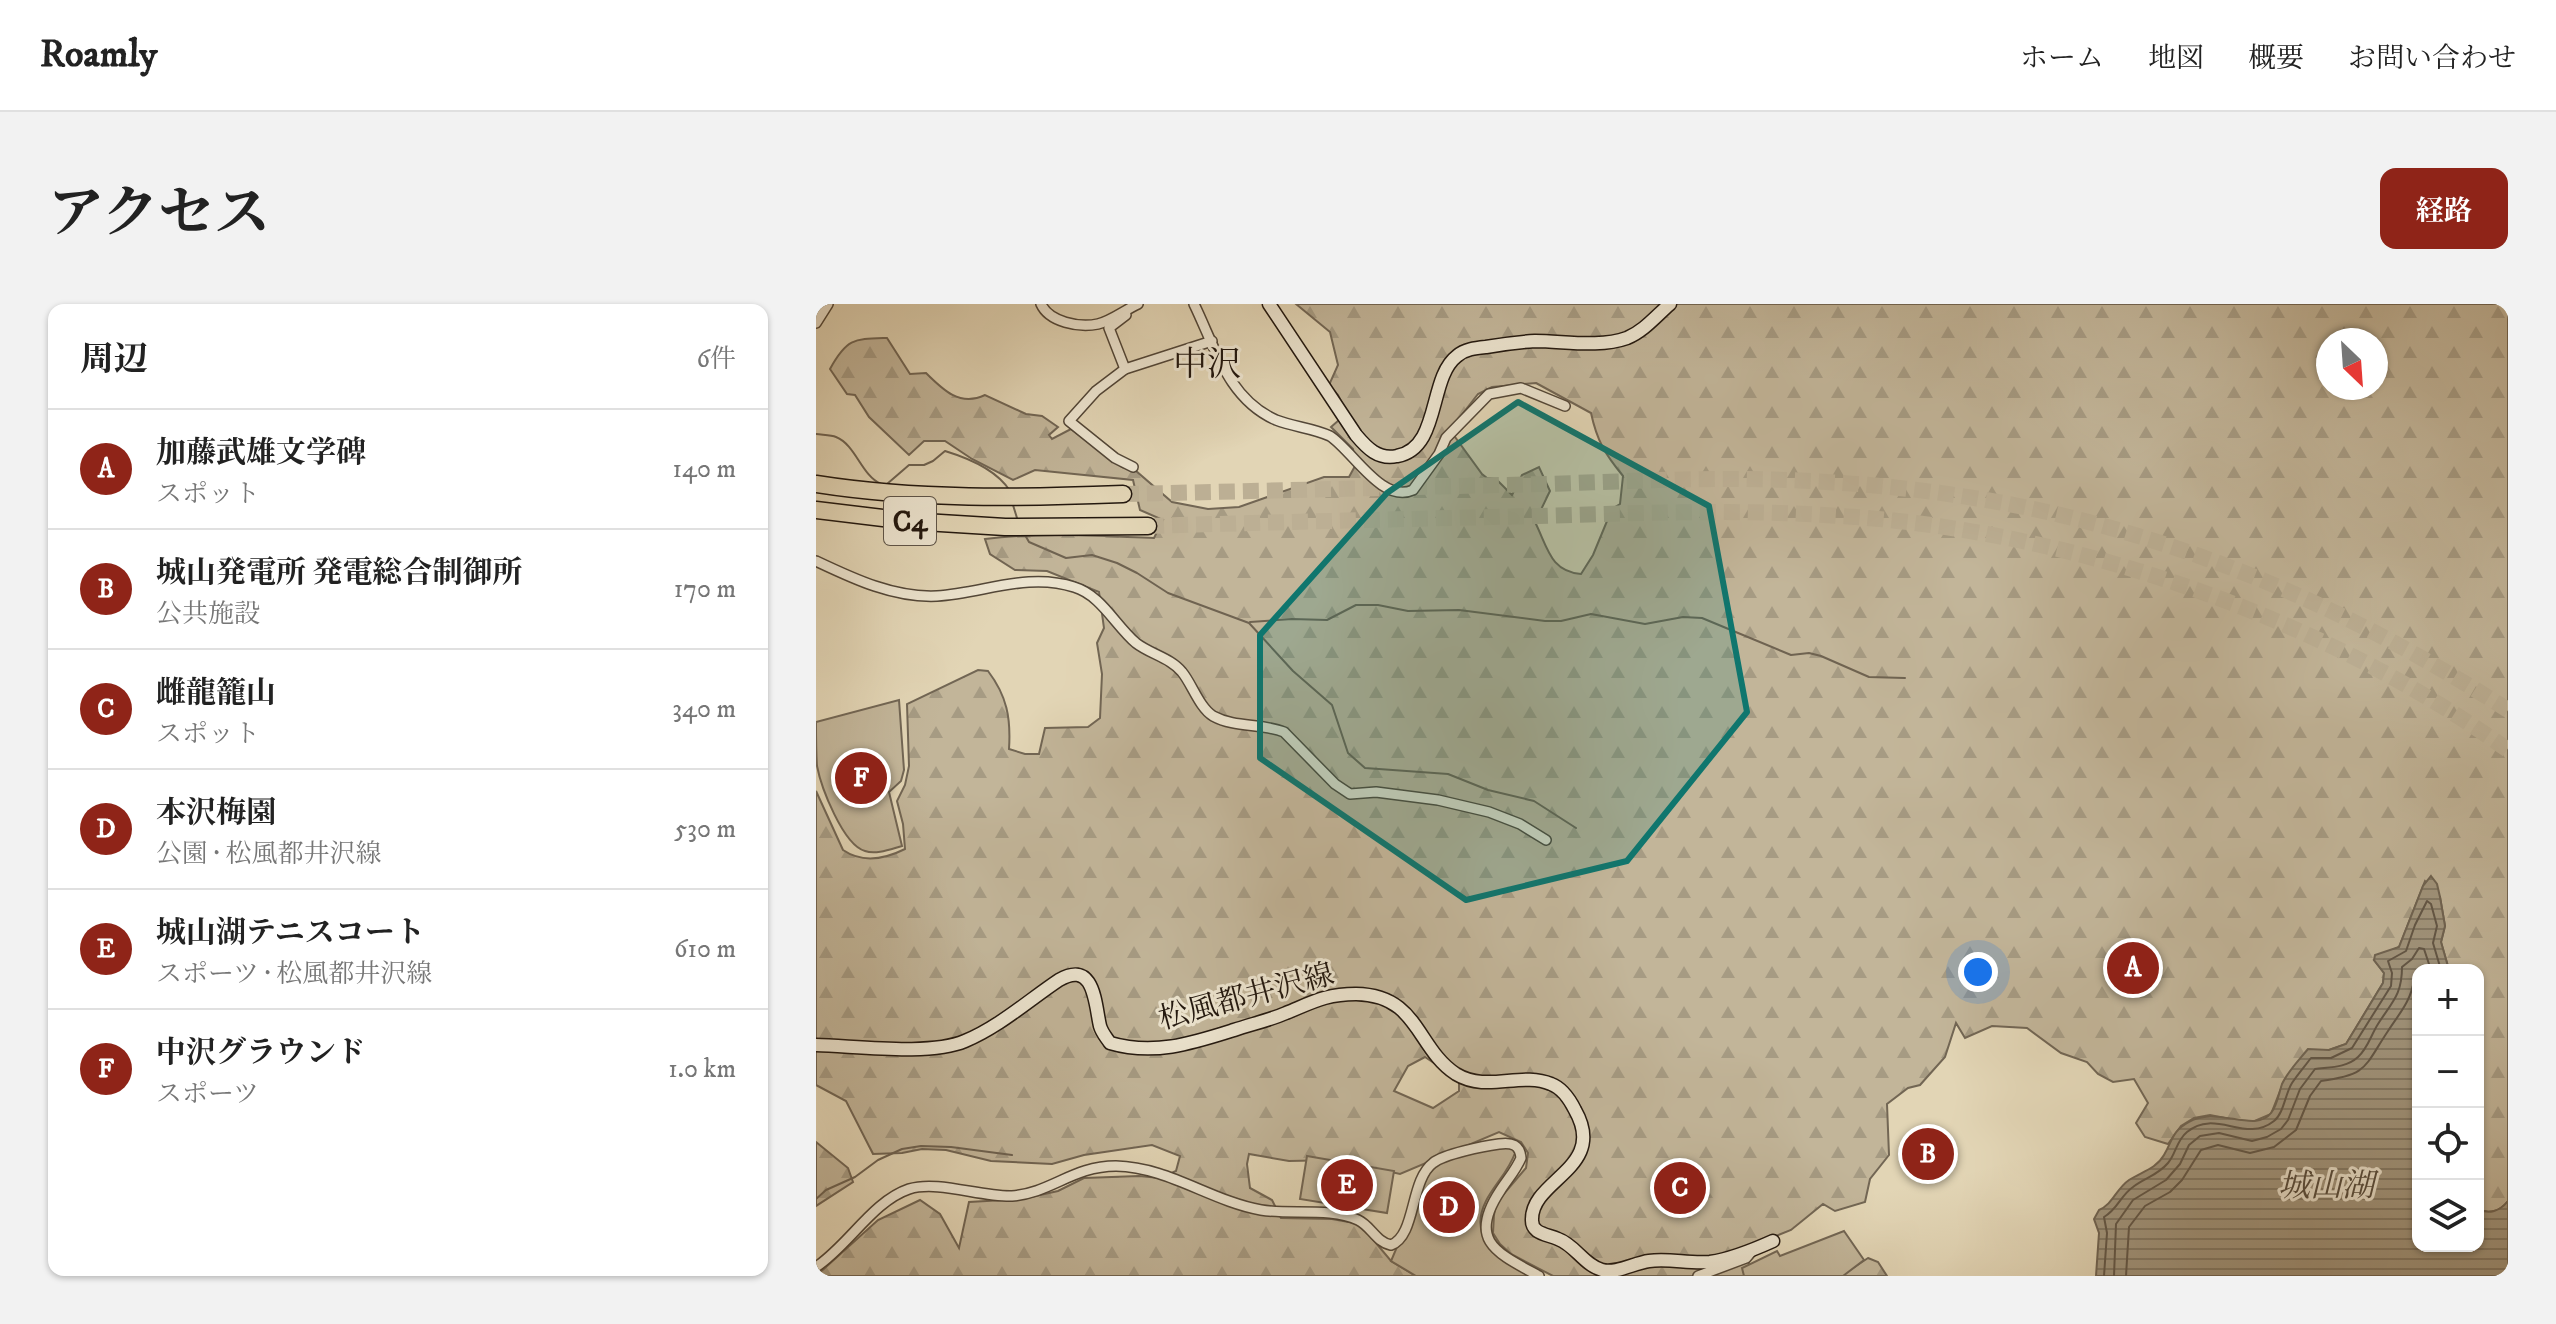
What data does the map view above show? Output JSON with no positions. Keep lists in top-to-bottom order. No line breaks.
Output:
{"streets":{"highway":["C4"],"street":["松風都井沢線"]},"districts":["中沢"],"water":["城山湖"],"north":"bottom right","page":{"header":"Roamly","nav":["ホーム","地図","概要","お問い合わせ"],"title":"アクセス","buttons":"経路","heading":["周辺","6件"],"list":[{"mark":"A","name":"加藤武雄文学碑","note":"スポット","value":"140 m"},{"mark":"B","name":"城山発電所 発電総合制御所","note":"公共施設","value":"170 m"},{"mark":"C","name":"雌龍籠山","note":"スポット","value":"340 m"},{"mark":"D","name":"本沢梅園","note":"公園 · 松風都井沢線","value":"530 m"},{"mark":"E","name":"城山湖テニスコート","note":"スポーツ · 松風都井沢線","value":"610 m"},{"mark":"F","name":"中沢グラウンド","note":"スポーツ","value":"1.0 km"}],"pins":["F","A","B","E","C","D"],"map_buttons":["+","−"]}}
